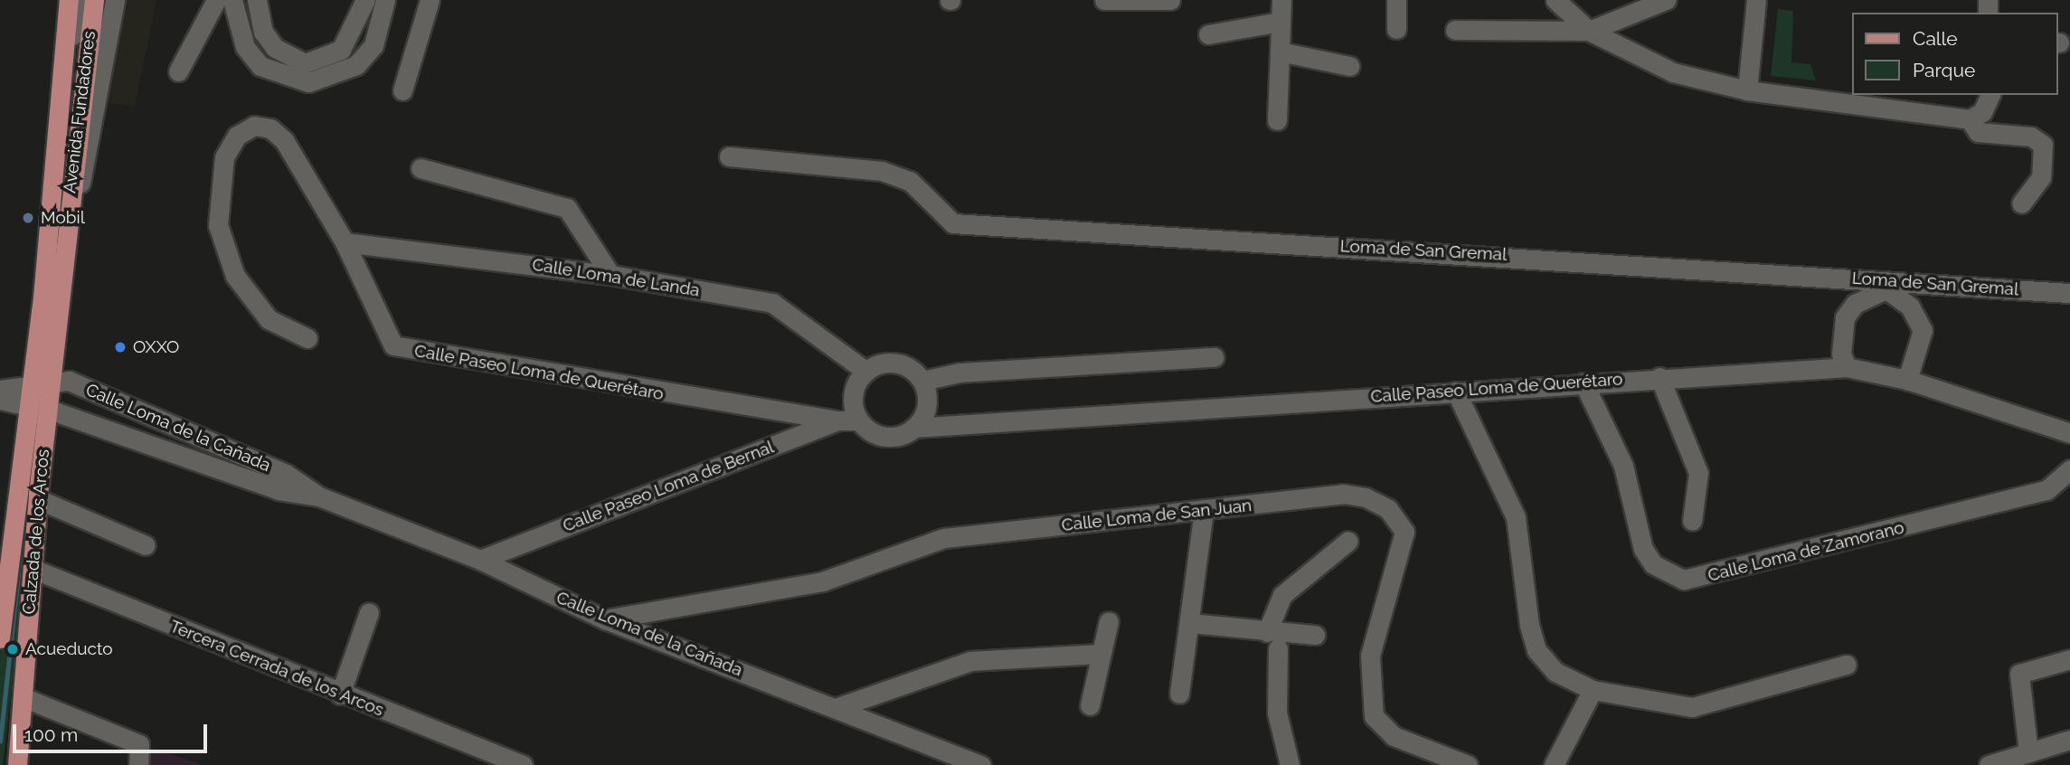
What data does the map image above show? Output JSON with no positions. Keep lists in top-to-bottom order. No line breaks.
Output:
{"streets":{"main road":["Avenida Fundadores","Calzada de los Arcos"],"street":["Loma de San Gremal","Calle Loma de Landa","Calle Paseo Loma de Querétaro","Calle Loma de la Cañada","Calle Paseo Loma de Bernal","Calle Loma de San Juan","Calle Loma de Zamorano","Tercera Cerrada de los Arcos"]},"crossings":[["Avenida Fundadores","Calle Loma de la Cañada"],["Avenida Fundadores","Calzada de los Arcos"],["Loma de San Gremal","Calle Paseo Loma de Querétaro"],["Calle Loma de Landa","Calle Paseo Loma de Querétaro"],["Calle Loma de Landa","Calle Paseo Loma de Bernal"],["Calle Paseo Loma de Querétaro","Calle Paseo Loma de Bernal"],["Calle Paseo Loma de Querétaro","Calle Loma de Zamorano"],["Calle Loma de la Cañada","Calle Paseo Loma de Bernal"],["Calle Loma de la Cañada","Calle Loma de San Juan"],["Calle Loma de la Cañada","Calzada de los Arcos"],["Calzada de los Arcos","Tercera Cerrada de los Arcos"]],"places":["Mobil","OXXO","Acueducto"],"legend":["Calle","Parque"],"scale_bar":"100 m"}
